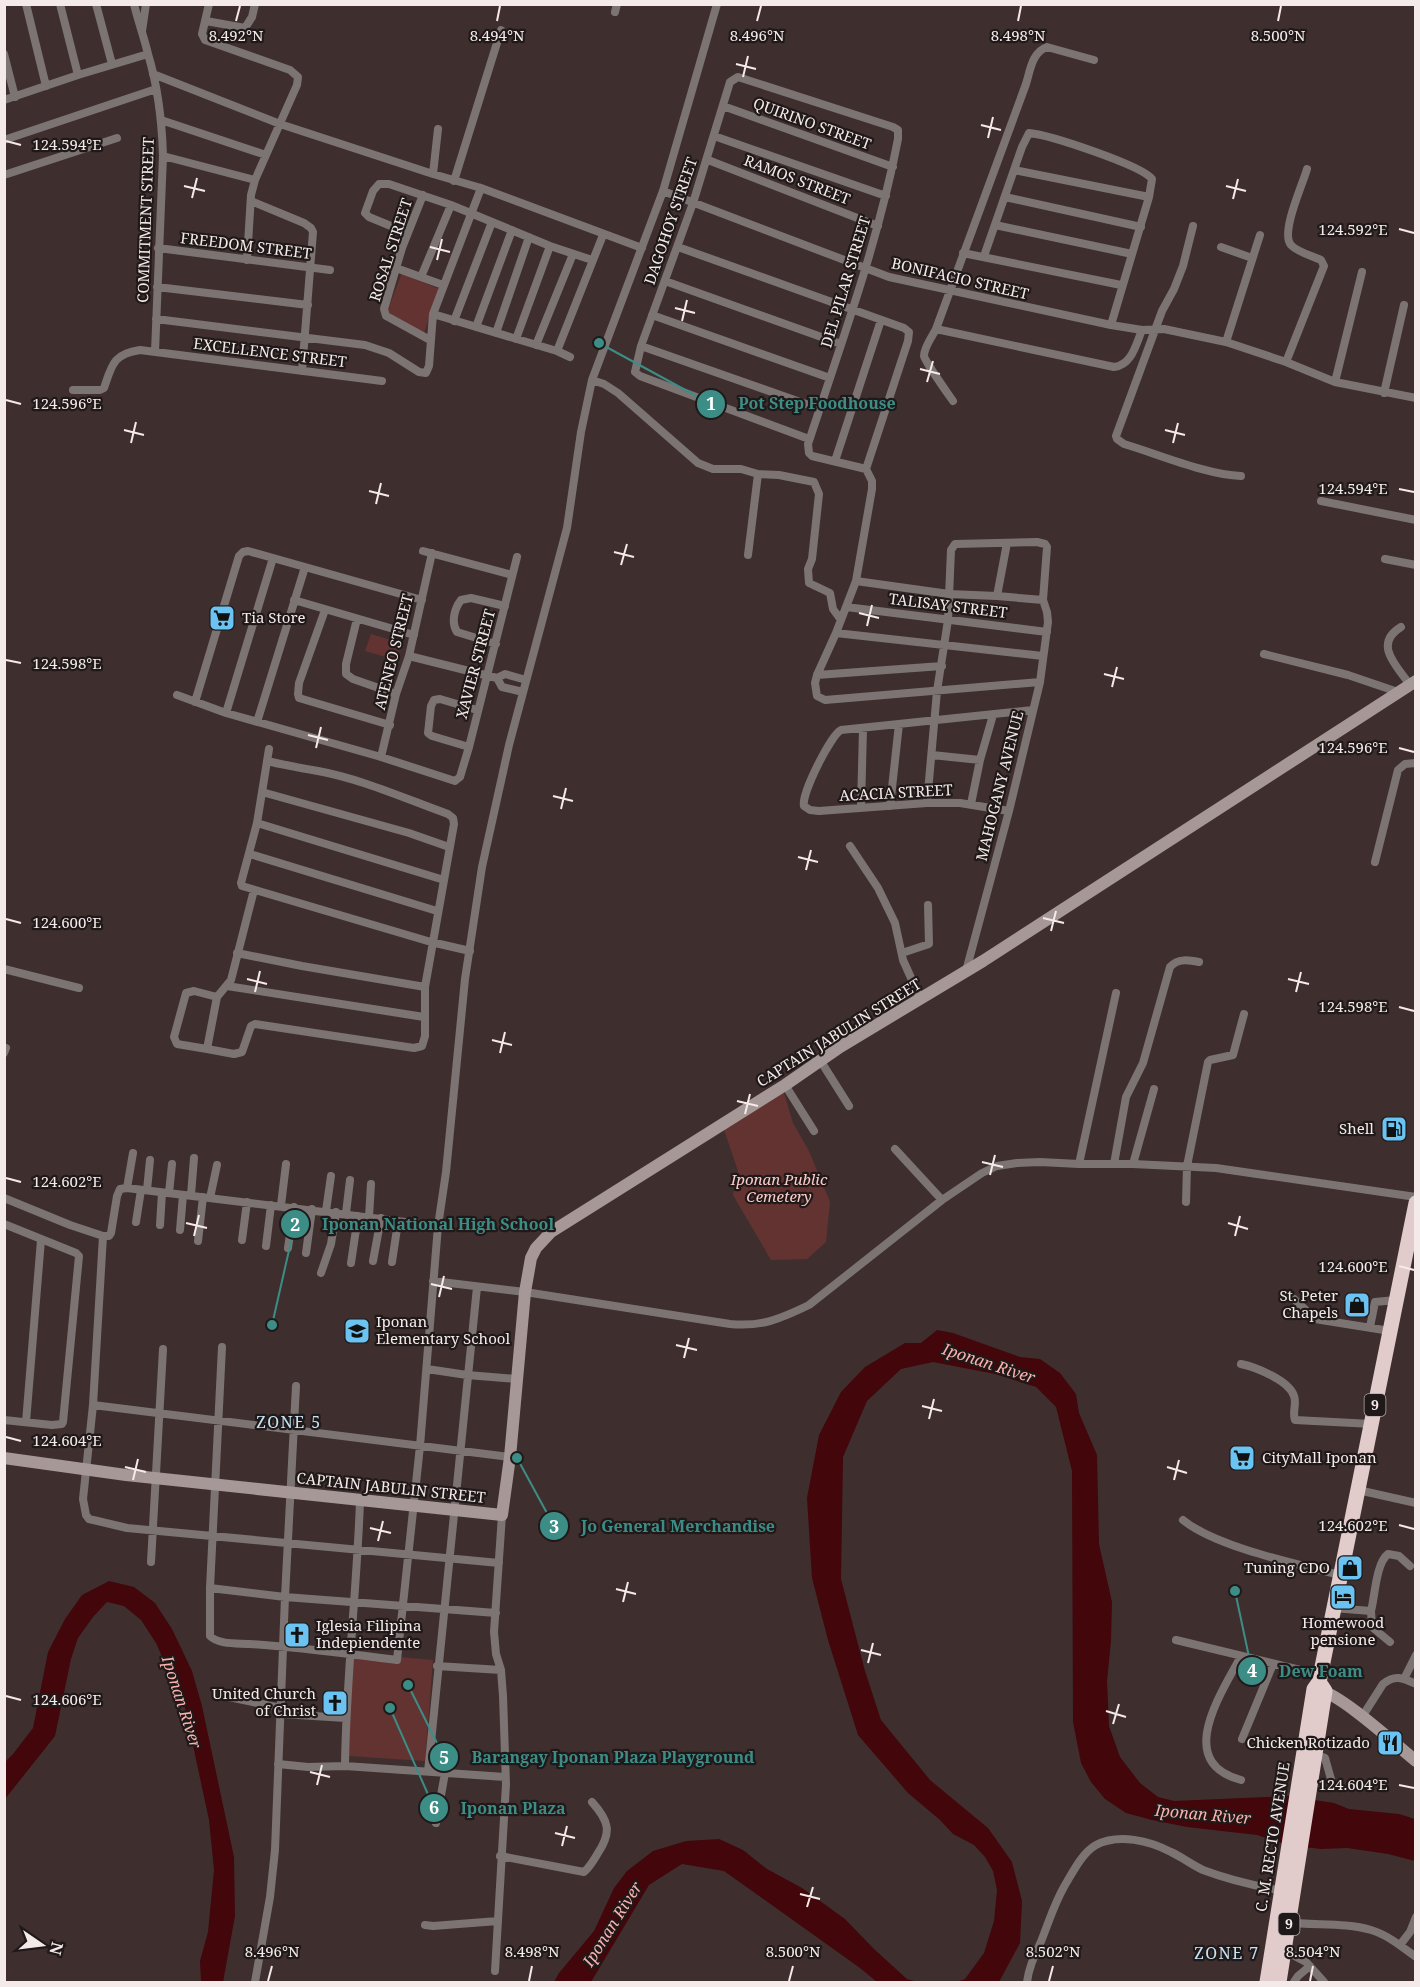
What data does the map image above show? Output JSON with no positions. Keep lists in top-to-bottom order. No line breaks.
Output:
{"streets":{"highway":["9","C. M. RECTO AVENUE"],"street":["QUIRINO STREET","RAMOS STREET","COMMITMENT STREET","DAGOHOY STREET","FREEDOM STREET","ROSAL STREET","BONIFACIO STREET","DEL PILAR STREET","EXCELLENCE STREET","TALISAY STREET","ATENEO STREET","XAVIER STREET","MAHOGANY AVENUE","ACACIA STREET","CAPTAIN JABULIN STREET"]},"crossings":[["QUIRINO STREET","DAGOHOY STREET"],["QUIRINO STREET","DEL PILAR STREET"],["RAMOS STREET","DAGOHOY STREET"],["RAMOS STREET","DEL PILAR STREET"],["COMMITMENT STREET","FREEDOM STREET"],["COMMITMENT STREET","EXCELLENCE STREET"],["DAGOHOY STREET","BONIFACIO STREET"],["DAGOHOY STREET","DEL PILAR STREET"],["BONIFACIO STREET","DEL PILAR STREET"],["TALISAY STREET","MAHOGANY AVENUE"],["ATENEO STREET","XAVIER STREET"],["MAHOGANY AVENUE","ACACIA STREET"],["MAHOGANY AVENUE","CAPTAIN JABULIN STREET"],["9","C. M. RECTO AVENUE"]],"districts":["ZONE 5","ZONE 7"],"water":["Iponan River"],"parks":["Iponan Public Cemetery"],"places":{"other":["Pot Step Foodhouse","Iponan National High School","Jo General Merchandise","Dew Foam","Barangay Iponan Plaza Playground","Iponan Plaza"],"supermarket":["Tia Store","CityMall Iponan"],"fuel station":["Shell"],"shop":["St. Peter Chapels","Tuning CDO"],"school or university":["Iponan Elementary School"],"hotel":["Homewood pensione"],"church":["Iglesia Filipina Indepiendente","United Church of Christ"],"restaurant":["Chicken Rotizado"]},"north":"right","coordinates":["8.492°N","8.494°N","8.496°N","8.498°N","8.500°N","124.594°E","124.592°E","124.596°E","124.598°E","124.600°E","124.602°E","124.604°E","124.606°E","8.502°N","8.504°N"]}
